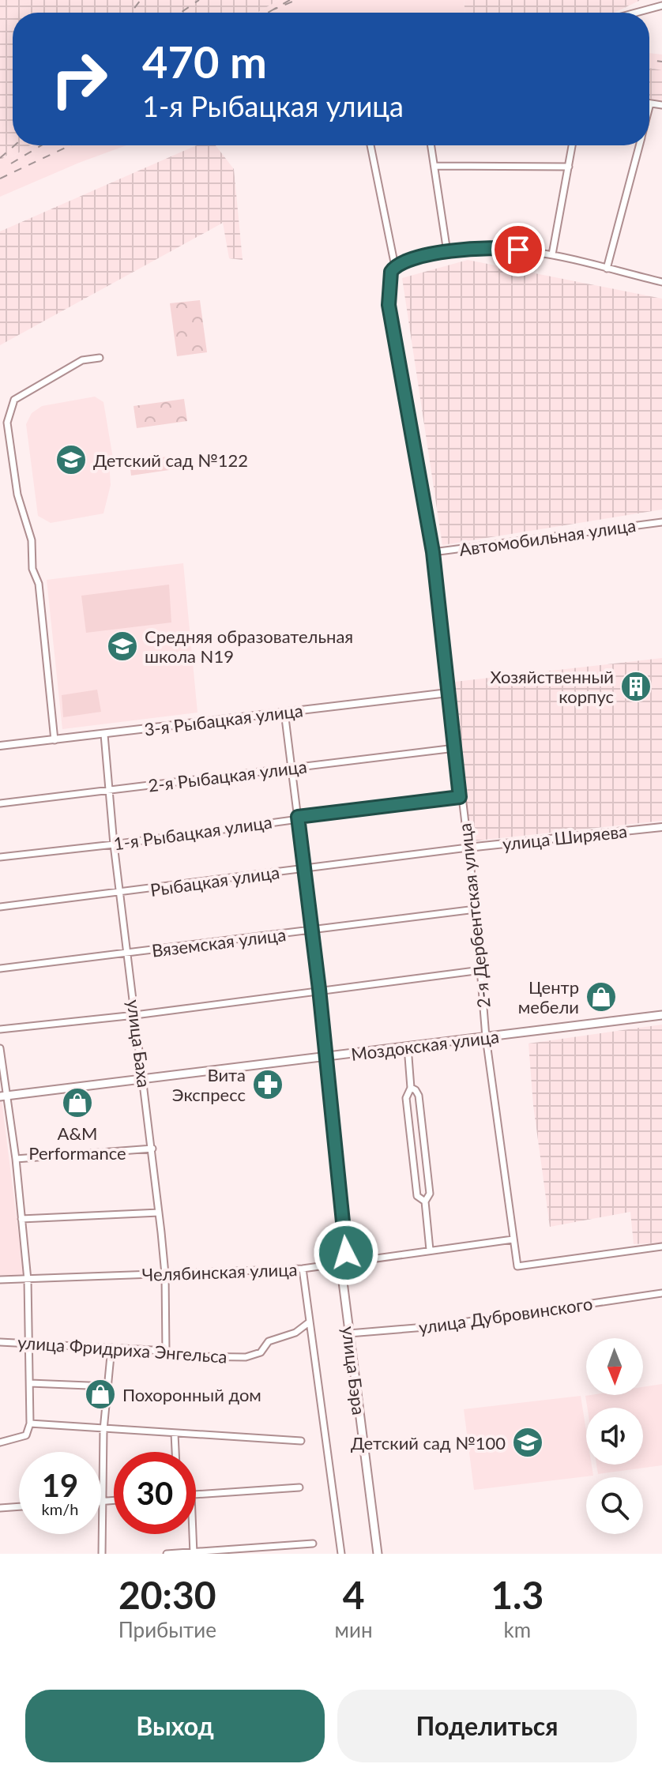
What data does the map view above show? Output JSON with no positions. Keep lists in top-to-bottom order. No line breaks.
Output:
{"streets":{"main road":["Моздокская улица","улица Бэра"],"street":["Автомобильная улица","3-я Рыбацкая улица","2-я Рыбацкая улица","1-я Рыбацкая улица","улица Ширяева","Рыбацкая улица","2-я Дербентская улица","Вяземская улица","улица Баха","Челябинская улица","улица Дубровинского","улица Фридриха Энгельса"]},"crossings":[["Автомобильная улица","2-я Дербентская улица"],["3-я Рыбацкая улица","2-я Дербентская улица"],["3-я Рыбацкая улица","улица Баха"],["2-я Рыбацкая улица","2-я Дербентская улица"],["2-я Рыбацкая улица","улица Баха"],["1-я Рыбацкая улица","2-я Дербентская улица"],["1-я Рыбацкая улица","улица Баха"],["улица Ширяева","Рыбацкая улица"],["улица Ширяева","2-я Дербентская улица"],["Рыбацкая улица","2-я Дербентская улица"],["Рыбацкая улица","улица Баха"],["2-я Дербентская улица","Вяземская улица"],["2-я Дербентская улица","Моздокская улица"],["2-я Дербентская улица","Челябинская улица"],["Вяземская улица","улица Баха"],["улица Баха","Моздокская улица"],["улица Баха","Челябинская улица"],["улица Баха","улица Фридриха Энгельса"],["Челябинская улица","улица Бэра"],["улица Дубровинского","улица Бэра"]],"places":{"school or university":["Детский сад №122","Средняя образовательная школа N19","Детский сад №100"],"building":["Хозяйственный корпус"],"shop":["Центр мебели","A&M Performance","Похоронный дом"],"pharmacy":["Вита Экспресс"]},"north":"bottom","page":{"turn":["470 m","1-я Рыбацкая улица"],"speed":"19 km/h","limit":"30","eta":["20:30","Прибытие","4","мин","1.3","km"],"buttons":["Выход","Поделиться"]}}
